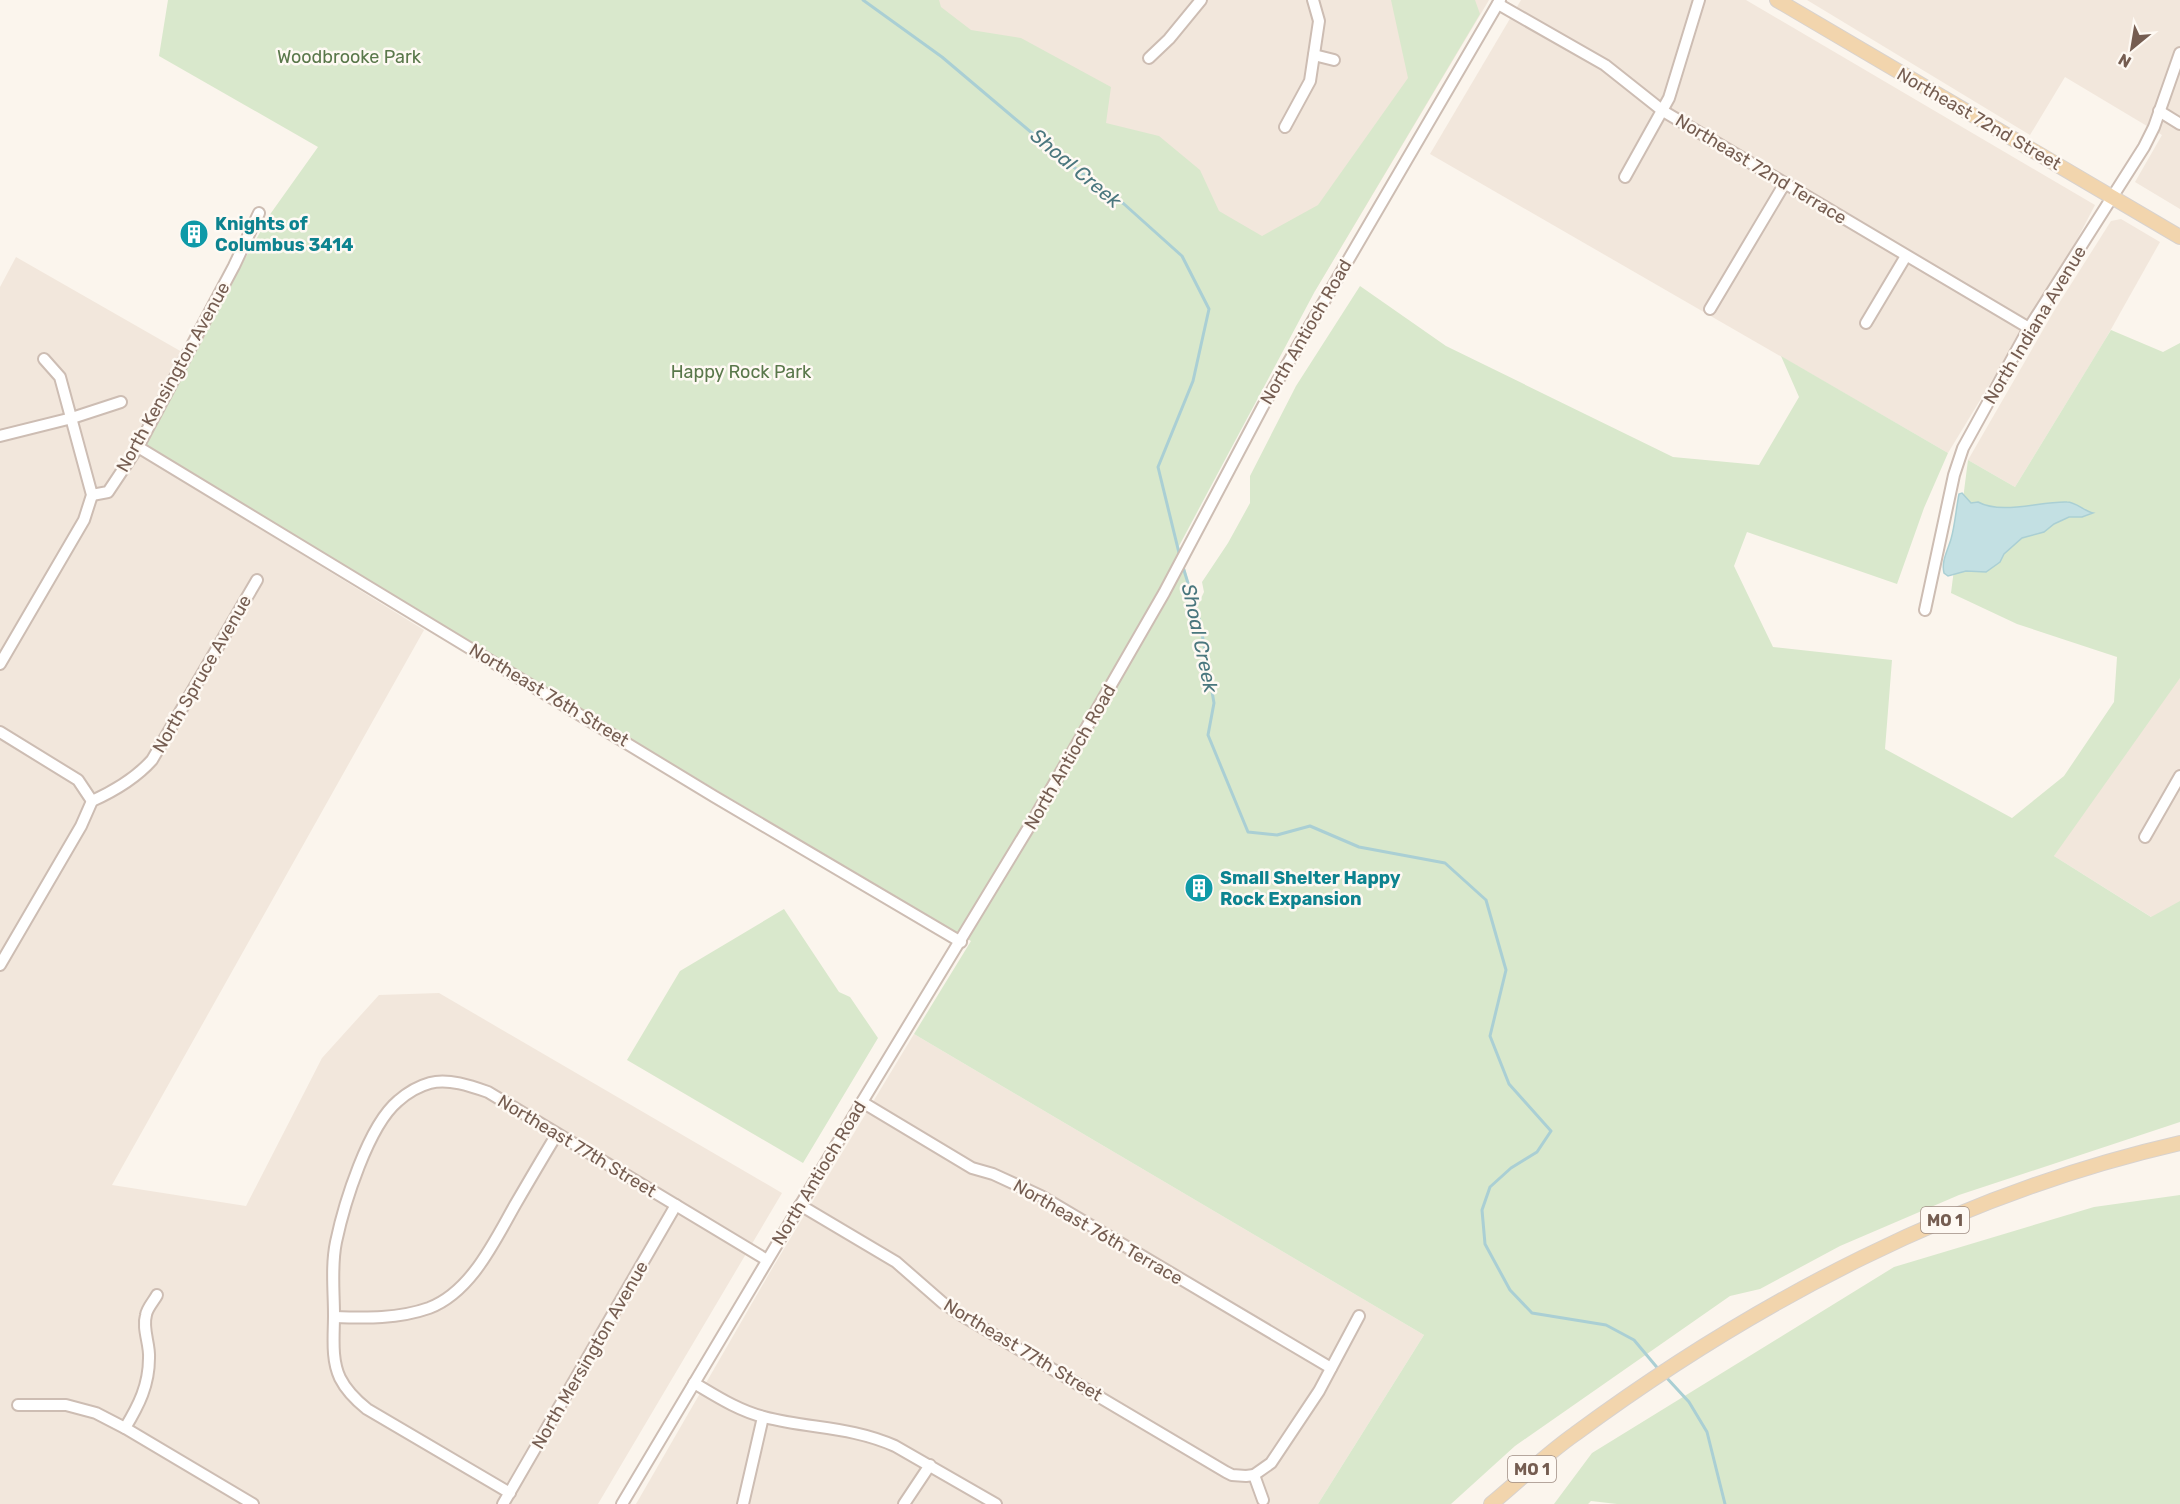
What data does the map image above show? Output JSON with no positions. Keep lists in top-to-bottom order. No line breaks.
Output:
{"streets":{"main road":["Northeast 72nd Street","MO 1"],"street":["Northeast 72nd Terrace","North Indiana Avenue","North Antioch Road","North Kensington Avenue","North Spruce Avenue","Northeast 76th Street","Northeast 77th Street","Northeast 76th Terrace","North Mersington Avenue"]},"crossings":[["Northeast 72nd Street","North Indiana Avenue"],["Northeast 72nd Terrace","North Indiana Avenue"],["Northeast 72nd Terrace","North Antioch Road"],["North Antioch Road","Northeast 76th Street"],["North Antioch Road","Northeast 77th Street"],["North Antioch Road","Northeast 76th Terrace"],["North Kensington Avenue","Northeast 76th Street"],["Northeast 77th Street","North Mersington Avenue"]],"water":["Shoal Creek"],"parks":["Woodbrooke Park","Happy Rock Park"],"places":{"building":["Knights of Columbus 3414","Small Shelter Happy Rock Expansion"]},"north":"bottom left"}
